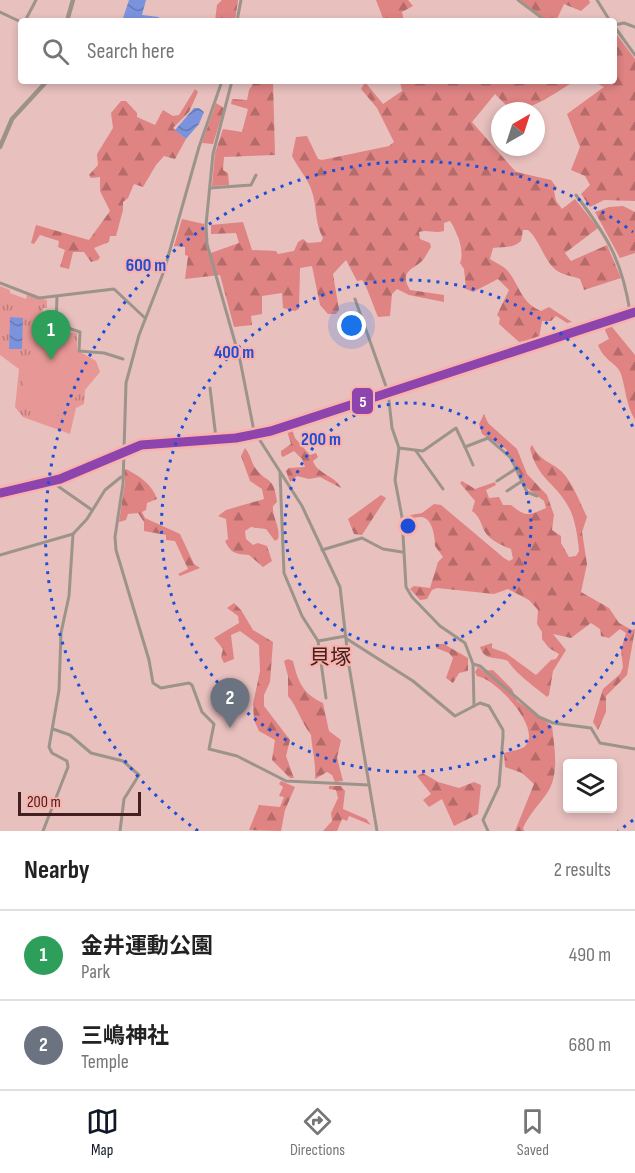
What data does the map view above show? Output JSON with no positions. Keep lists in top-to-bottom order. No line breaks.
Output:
{"districts":["貝塚"],"lines":["transit line 5"],"scale_bar":"200 m","north":"top right","page":{"search":"Search here","pins":["1","2"],"scale":"200 m","heading":["Nearby","2 results"],"list":[{"mark":"1","name":"金井運動公園","note":"Park","value":"490 m"},{"mark":"2","name":"三嶋神社","note":"Temple","value":"680 m"}],"nav":["Map","Directions","Saved"]},"rings":["600 m","400 m","200 m"]}
